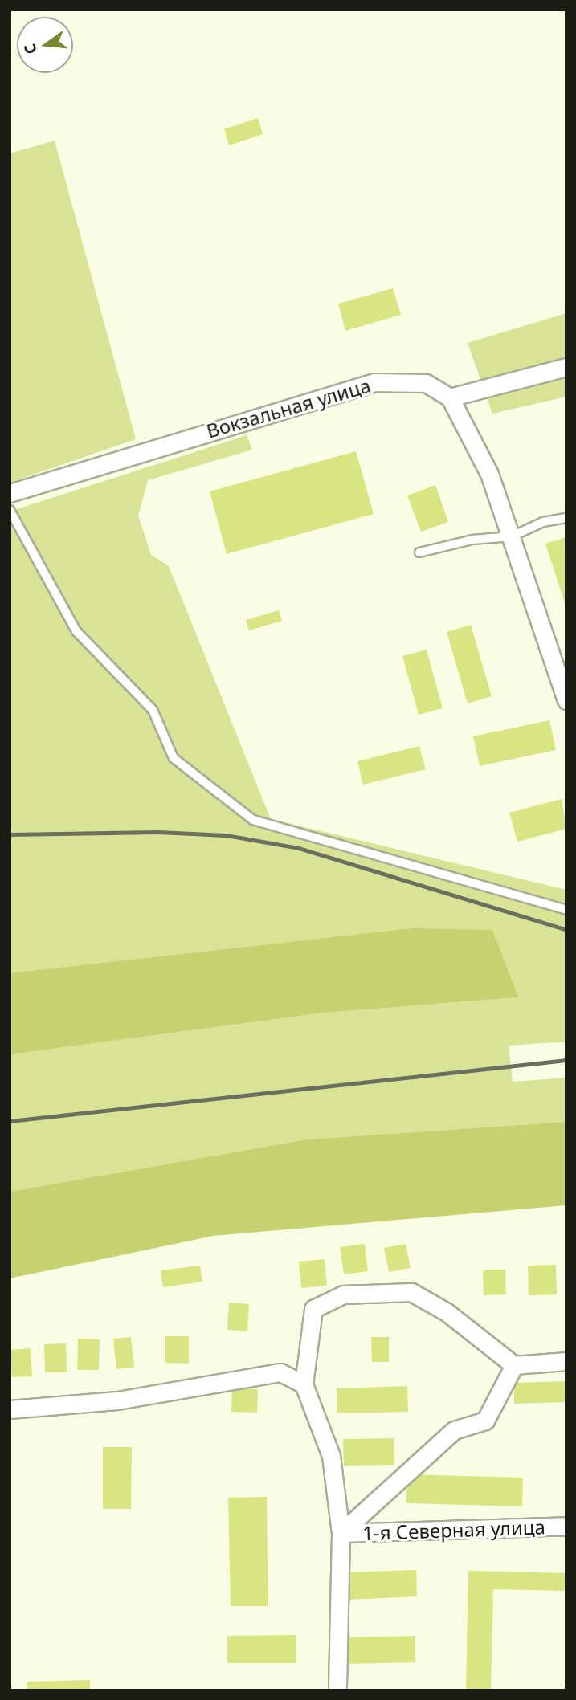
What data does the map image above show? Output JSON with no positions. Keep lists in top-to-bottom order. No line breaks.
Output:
{"streets":{"street":["Вокзальная улица","1-я Северная улица"]},"north":"left"}
